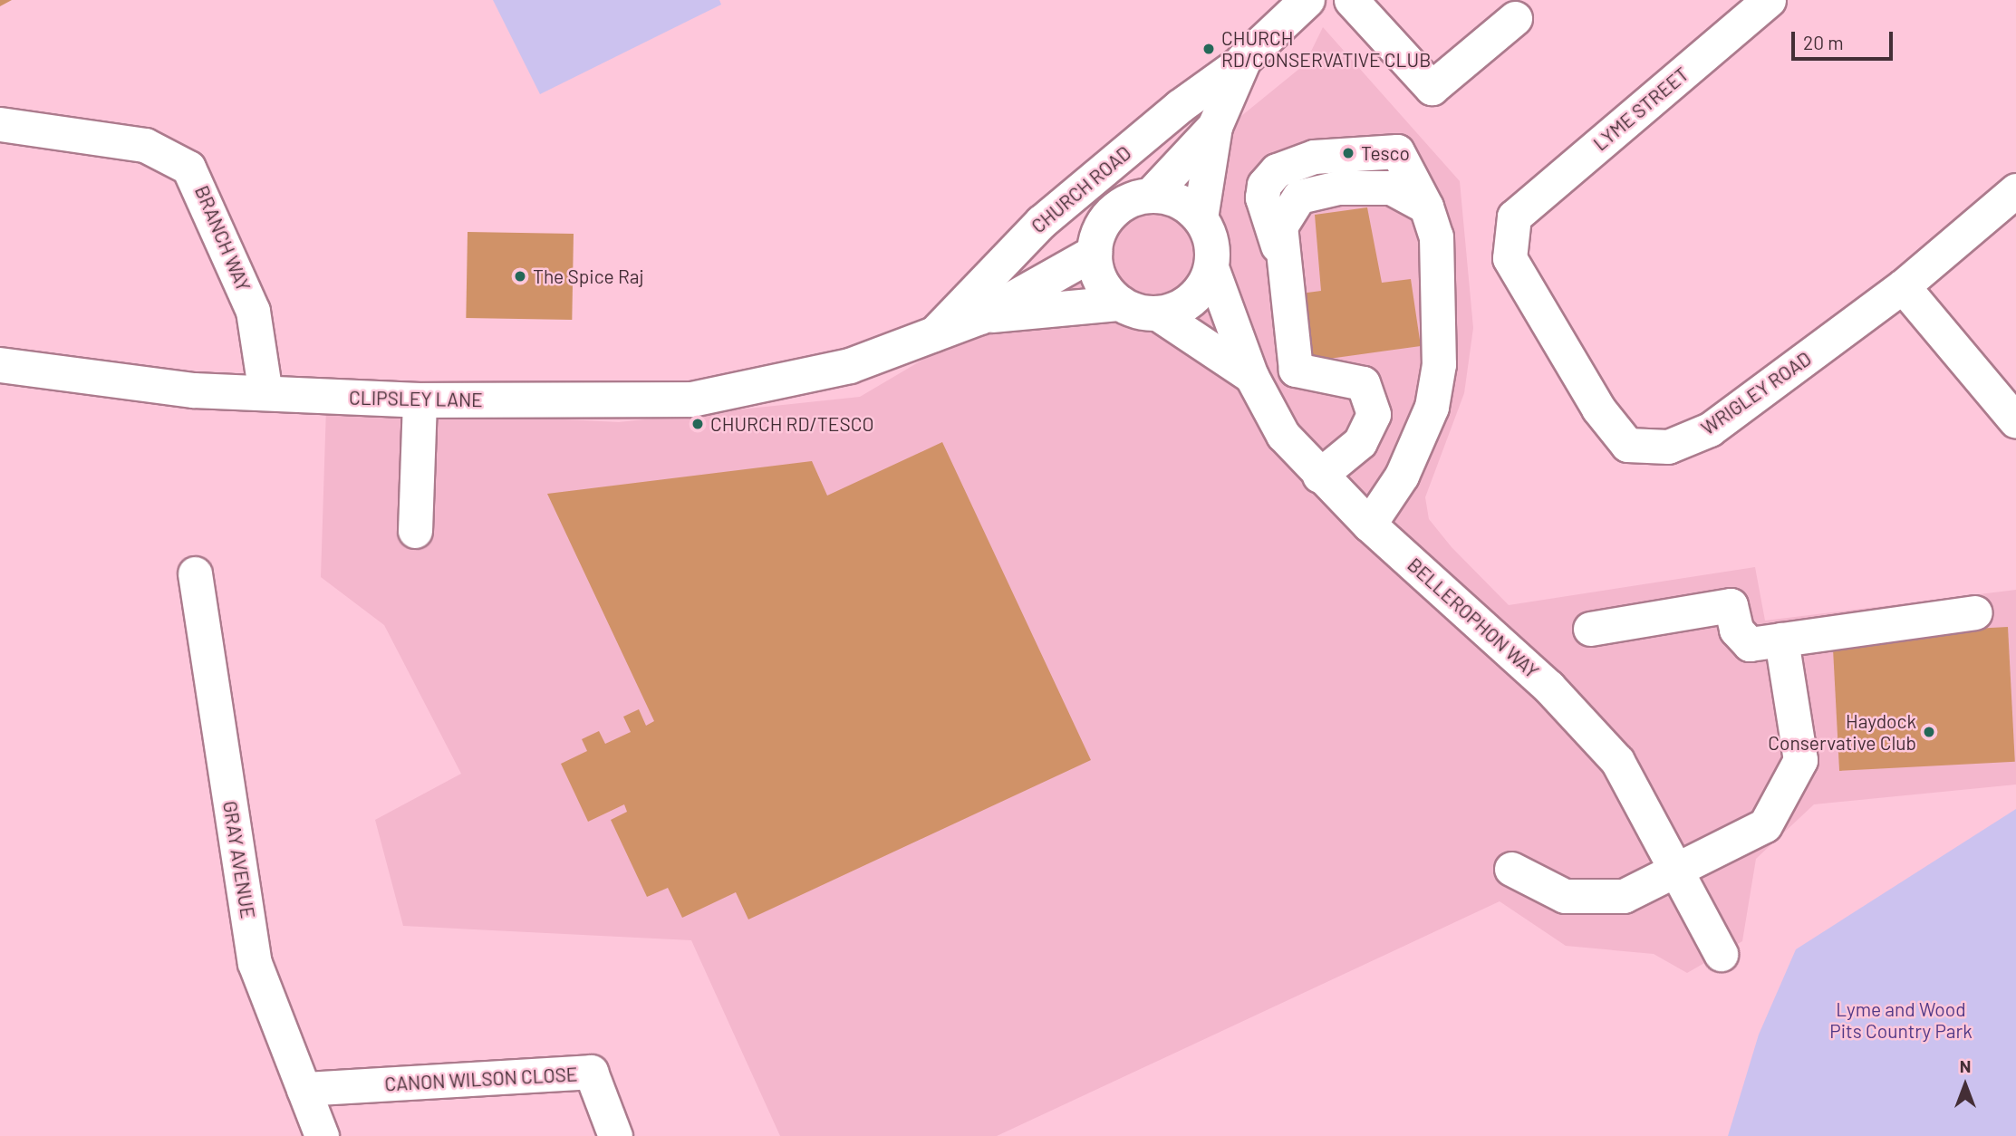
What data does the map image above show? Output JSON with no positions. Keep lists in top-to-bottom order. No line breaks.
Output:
{"streets":{"main road":["CHURCH ROAD","CLIPSLEY LANE"],"street":["LYME STREET","BRANCH WAY","WRIGLEY ROAD","BELLEROPHON WAY","GRAY AVENUE","CANON WILSON CLOSE"]},"crossings":[["LYME STREET","WRIGLEY ROAD"],["CHURCH ROAD","CLIPSLEY LANE"],["CHURCH ROAD","BELLEROPHON WAY"],["BRANCH WAY","CLIPSLEY LANE"],["GRAY AVENUE","CANON WILSON CLOSE"]],"parks":["Lyme and Wood Pits Country Park"],"places":["CHURCH RD/CONSERVATIVE CLUB","Tesco","The Spice Raj","CHURCH RD/TESCO","Haydock Conservative Club"],"scale_bar":"20 m","north":"top"}
